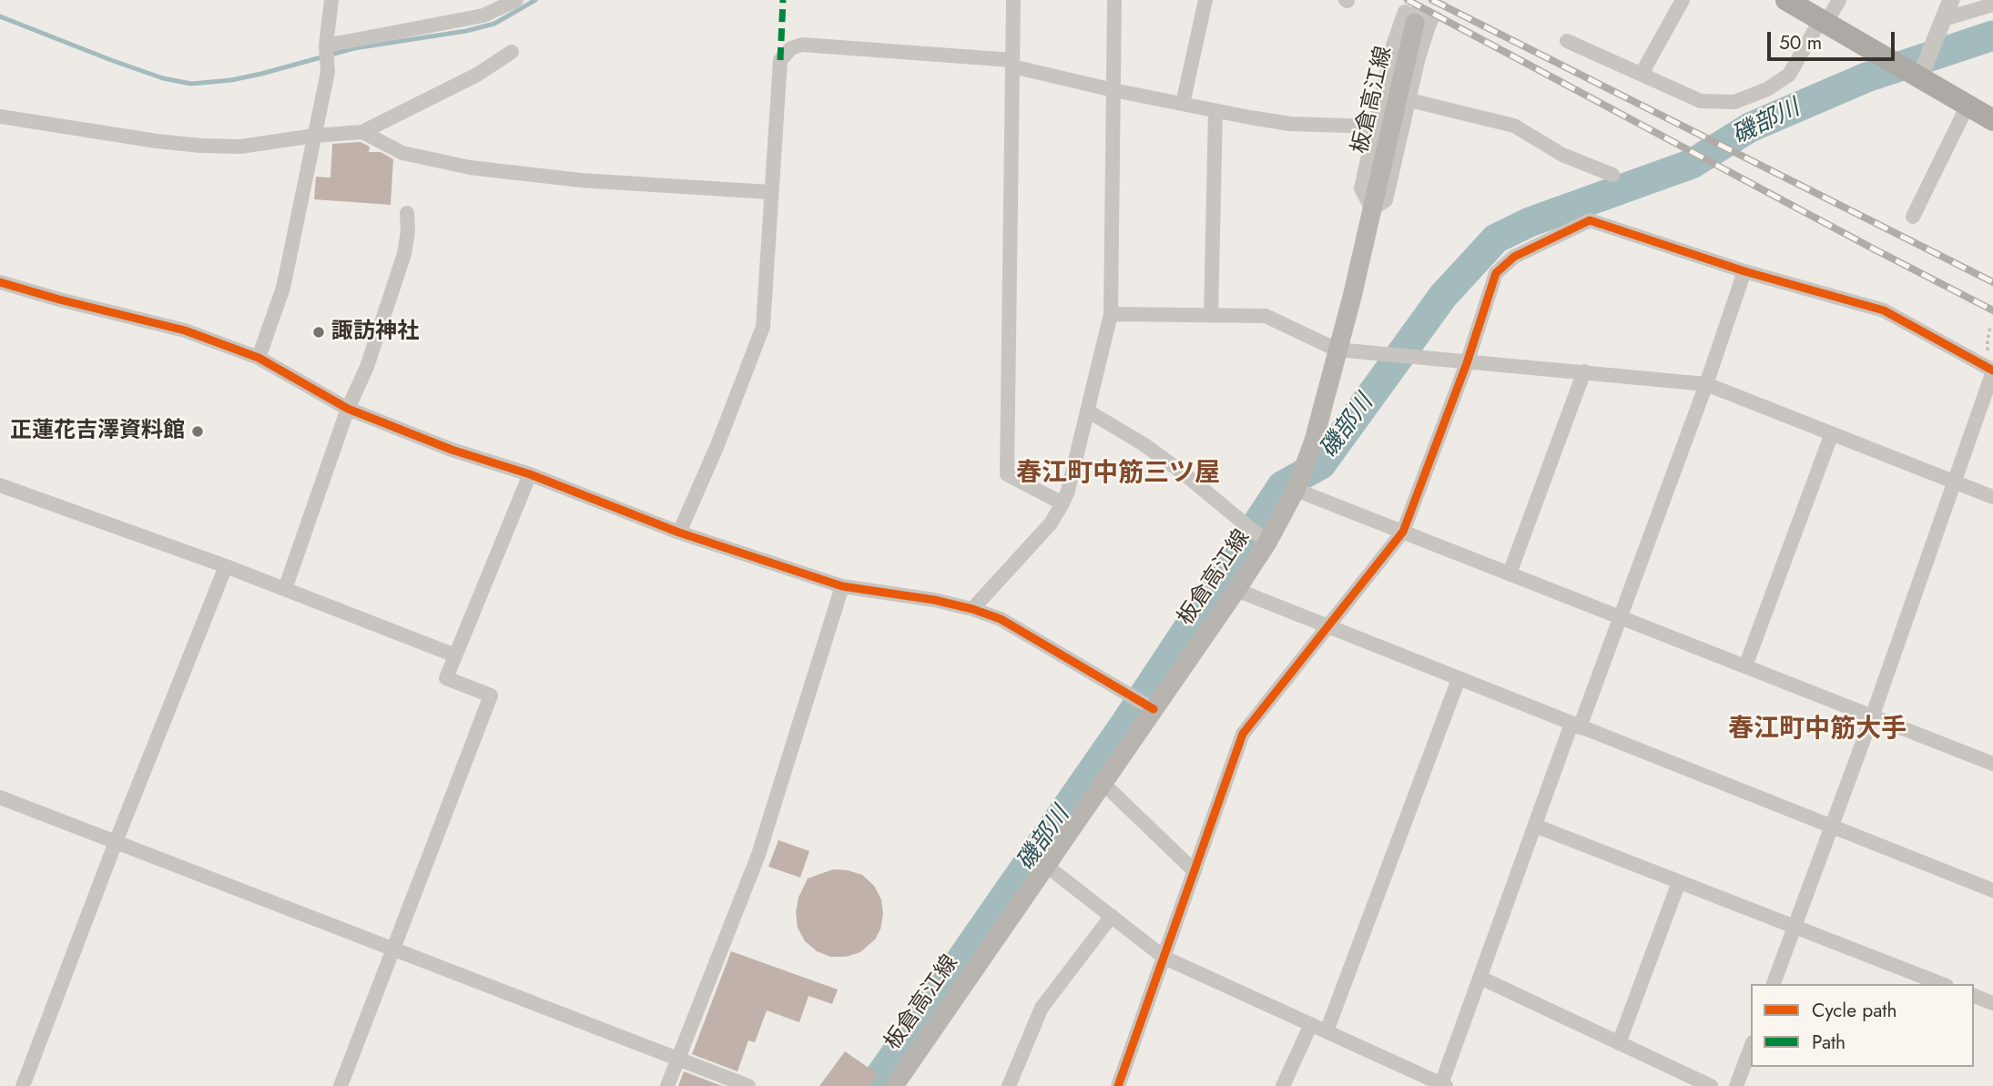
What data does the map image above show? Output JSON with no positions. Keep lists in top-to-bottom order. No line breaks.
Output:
{"streets":{"main road":["板倉高江線"]},"districts":["春江町中筋三ツ屋","春江町中筋大手"],"water":["磯部川"],"places":["諏訪神社","正蓮花吉澤資料館"],"legend":["Cycle path","Path"],"scale_bar":"50 m"}
